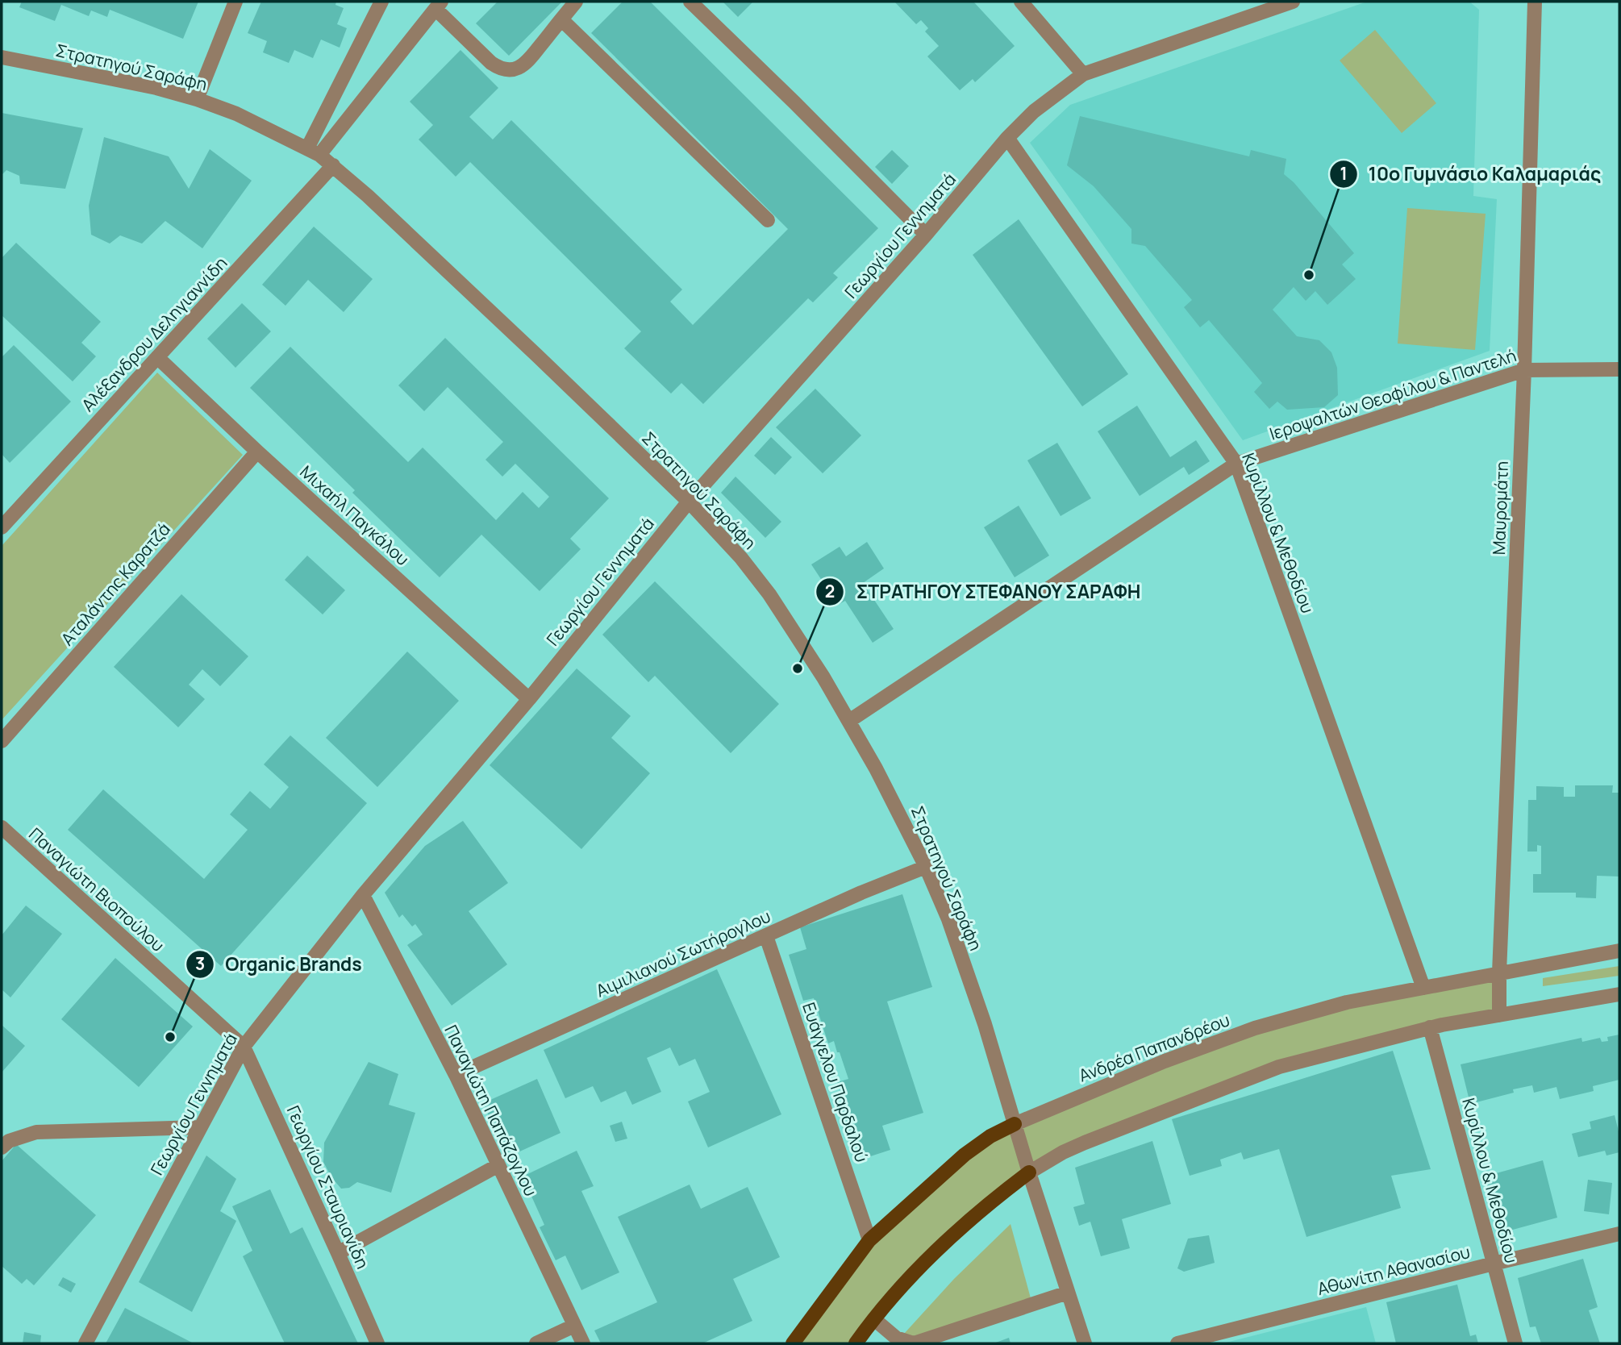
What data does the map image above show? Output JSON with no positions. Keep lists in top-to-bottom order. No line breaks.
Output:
{"streets":{"main road":["Ανδρέα Παπανδρέου"],"street":["Στρατηγού Σαράφη","Γεωργίου Γεννηματά","Αλέξανδρου Δεληγιαννίδη","Ιεροψαλτών Θεοφίλου & Παντελή","Μαυρομάτη","Μιχαήλ Παγκάλου","Κυρίλλου & Μεθοδίου","Αταλάντης Καρατζά","Παναγιώτη Βιοπούλου","Αιμιλιανού Σωτήρογλου","Ευάγγελου Παρδαλού","Παναγιώτη Παπάζογλου","Γεωργίου Σταυριανίδη","Αθωνίτη Αθανασίου"]},"crossings":[["Στρατηγού Σαράφη","Γεωργίου Γεννηματά"],["Στρατηγού Σαράφη","Αλέξανδρου Δεληγιαννίδη"],["Στρατηγού Σαράφη","Ιεροψαλτών Θεοφίλου & Παντελή"],["Στρατηγού Σαράφη","Αιμιλιανού Σωτήρογλου"],["Στρατηγού Σαράφη","Ανδρέα Παπανδρέου"],["Γεωργίου Γεννηματά","Μιχαήλ Παγκάλου"],["Γεωργίου Γεννηματά","Κυρίλλου & Μεθοδίου"],["Γεωργίου Γεννηματά","Παναγιώτη Βιοπούλου"],["Γεωργίου Γεννηματά","Παναγιώτη Παπάζογλου"],["Γεωργίου Γεννηματά","Γεωργίου Σταυριανίδη"],["Αλέξανδρου Δεληγιαννίδη","Μιχαήλ Παγκάλου"],["Ιεροψαλτών Θεοφίλου & Παντελή","Μαυρομάτη"],["Ιεροψαλτών Θεοφίλου & Παντελή","Κυρίλλου & Μεθοδίου"],["Μαυρομάτη","Ανδρέα Παπανδρέου"],["Μιχαήλ Παγκάλου","Αταλάντης Καρατζά"],["Κυρίλλου & Μεθοδίου","Ανδρέα Παπανδρέου"],["Κυρίλλου & Μεθοδίου","Αθωνίτη Αθανασίου"],["Παναγιώτη Βιοπούλου","Γεωργίου Σταυριανίδη"],["Αιμιλιανού Σωτήρογλου","Ευάγγελου Παρδαλού"],["Αιμιλιανού Σωτήρογλου","Παναγιώτη Παπάζογλου"],["Ανδρέα Παπανδρέου","Ευάγγελου Παρδαλού"]],"places":["10ο Γυμνάσιο Καλαμαριάς","ΣΤΡΑΤΗΓΟΥ ΣΤΕΦΑΝΟΥ ΣΑΡΑΦΗ","Organic Brands"]}
